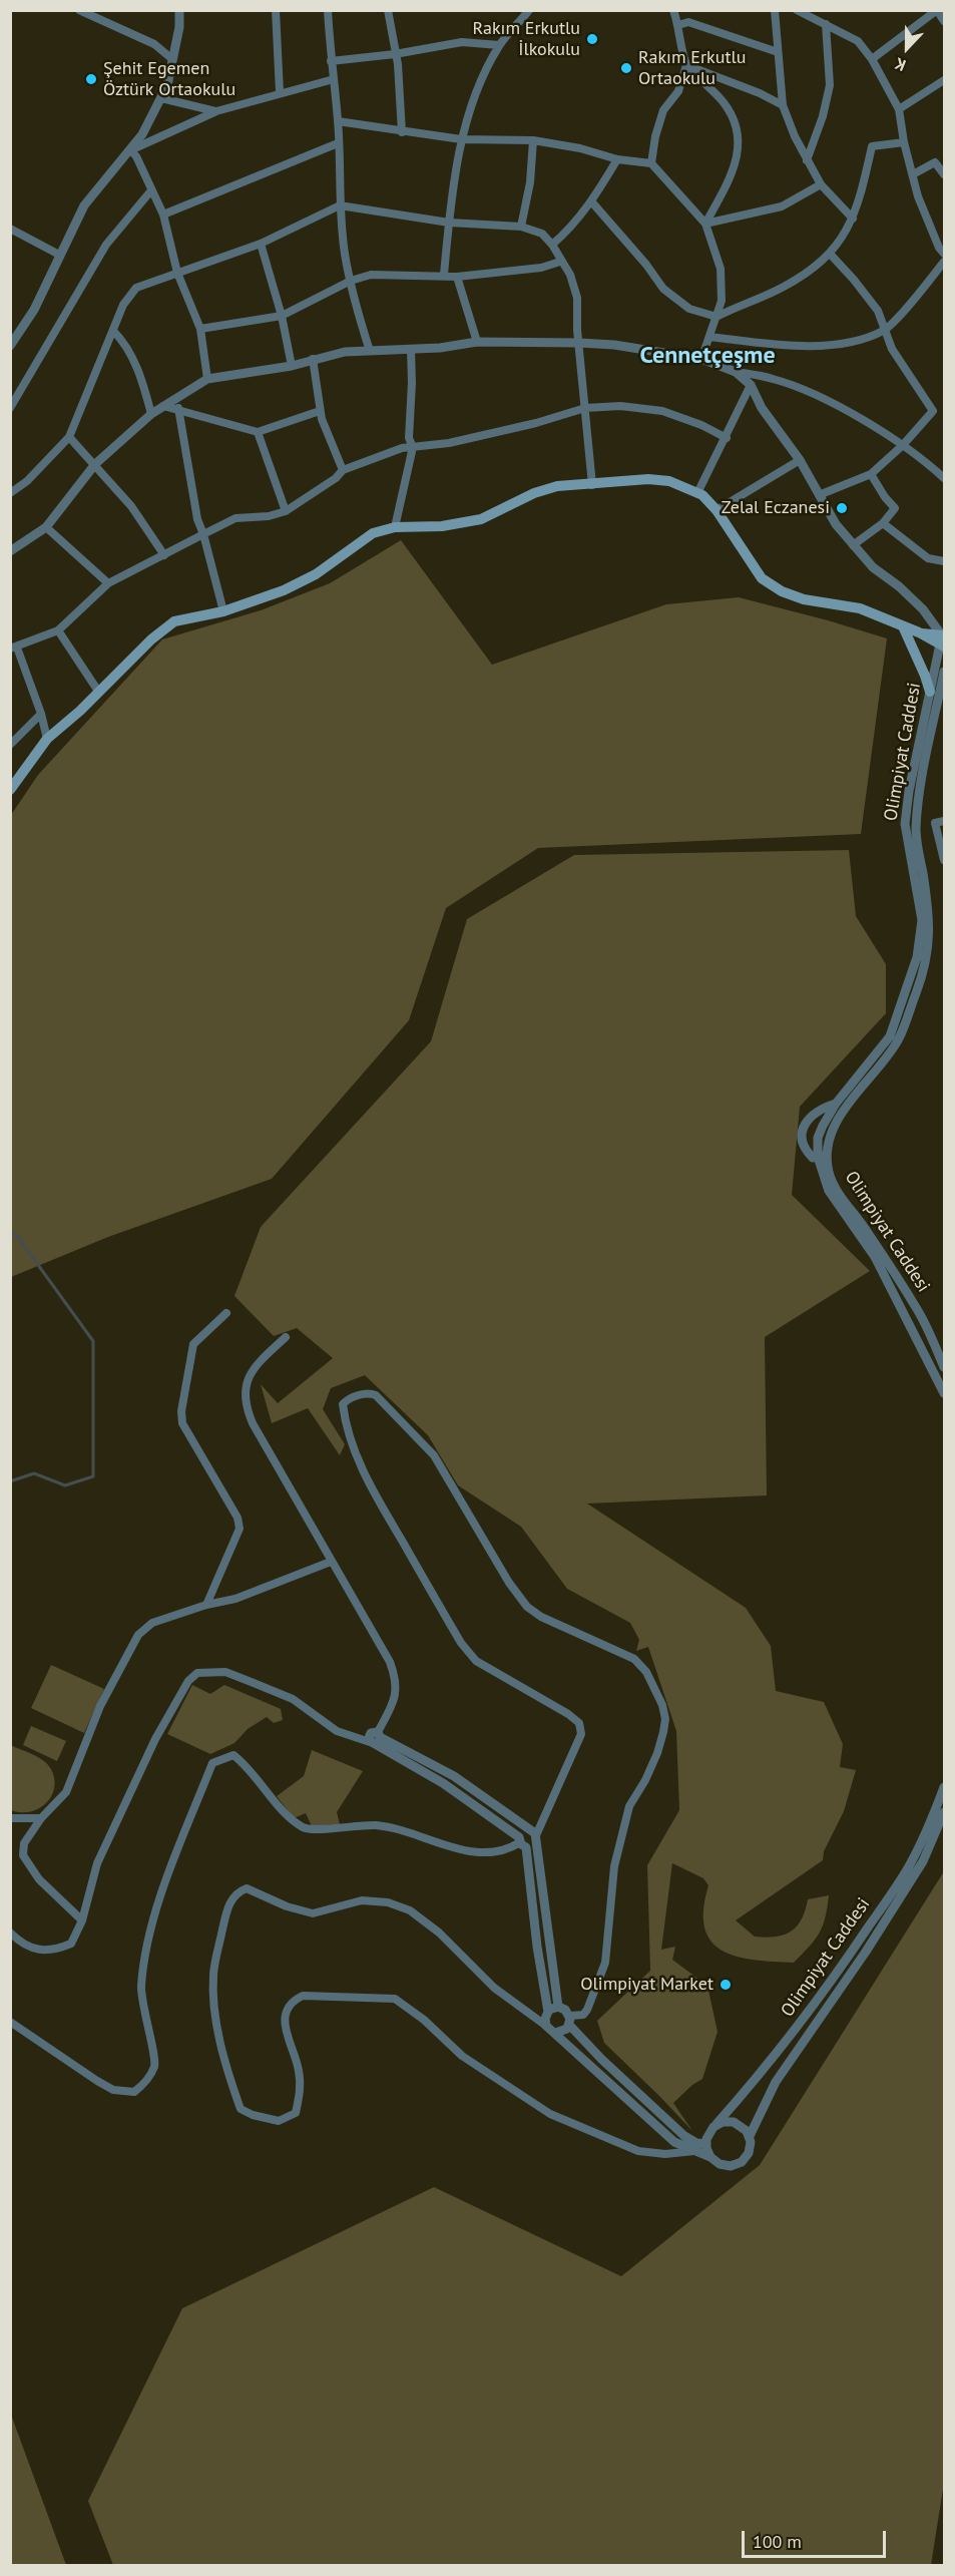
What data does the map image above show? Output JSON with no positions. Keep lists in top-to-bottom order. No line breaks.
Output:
{"streets":{"street":["Olimpiyat Caddesi"]},"districts":["Cennetçeşme"],"places":["Rakım Erkutlu İlkokulu","Rakım Erkutlu Ortaokulu","Şehit Egemen Öztürk Ortaokulu","Zelal Eczanesi","Olimpiyat Market"],"scale_bar":"100 m","north":"bottom"}
